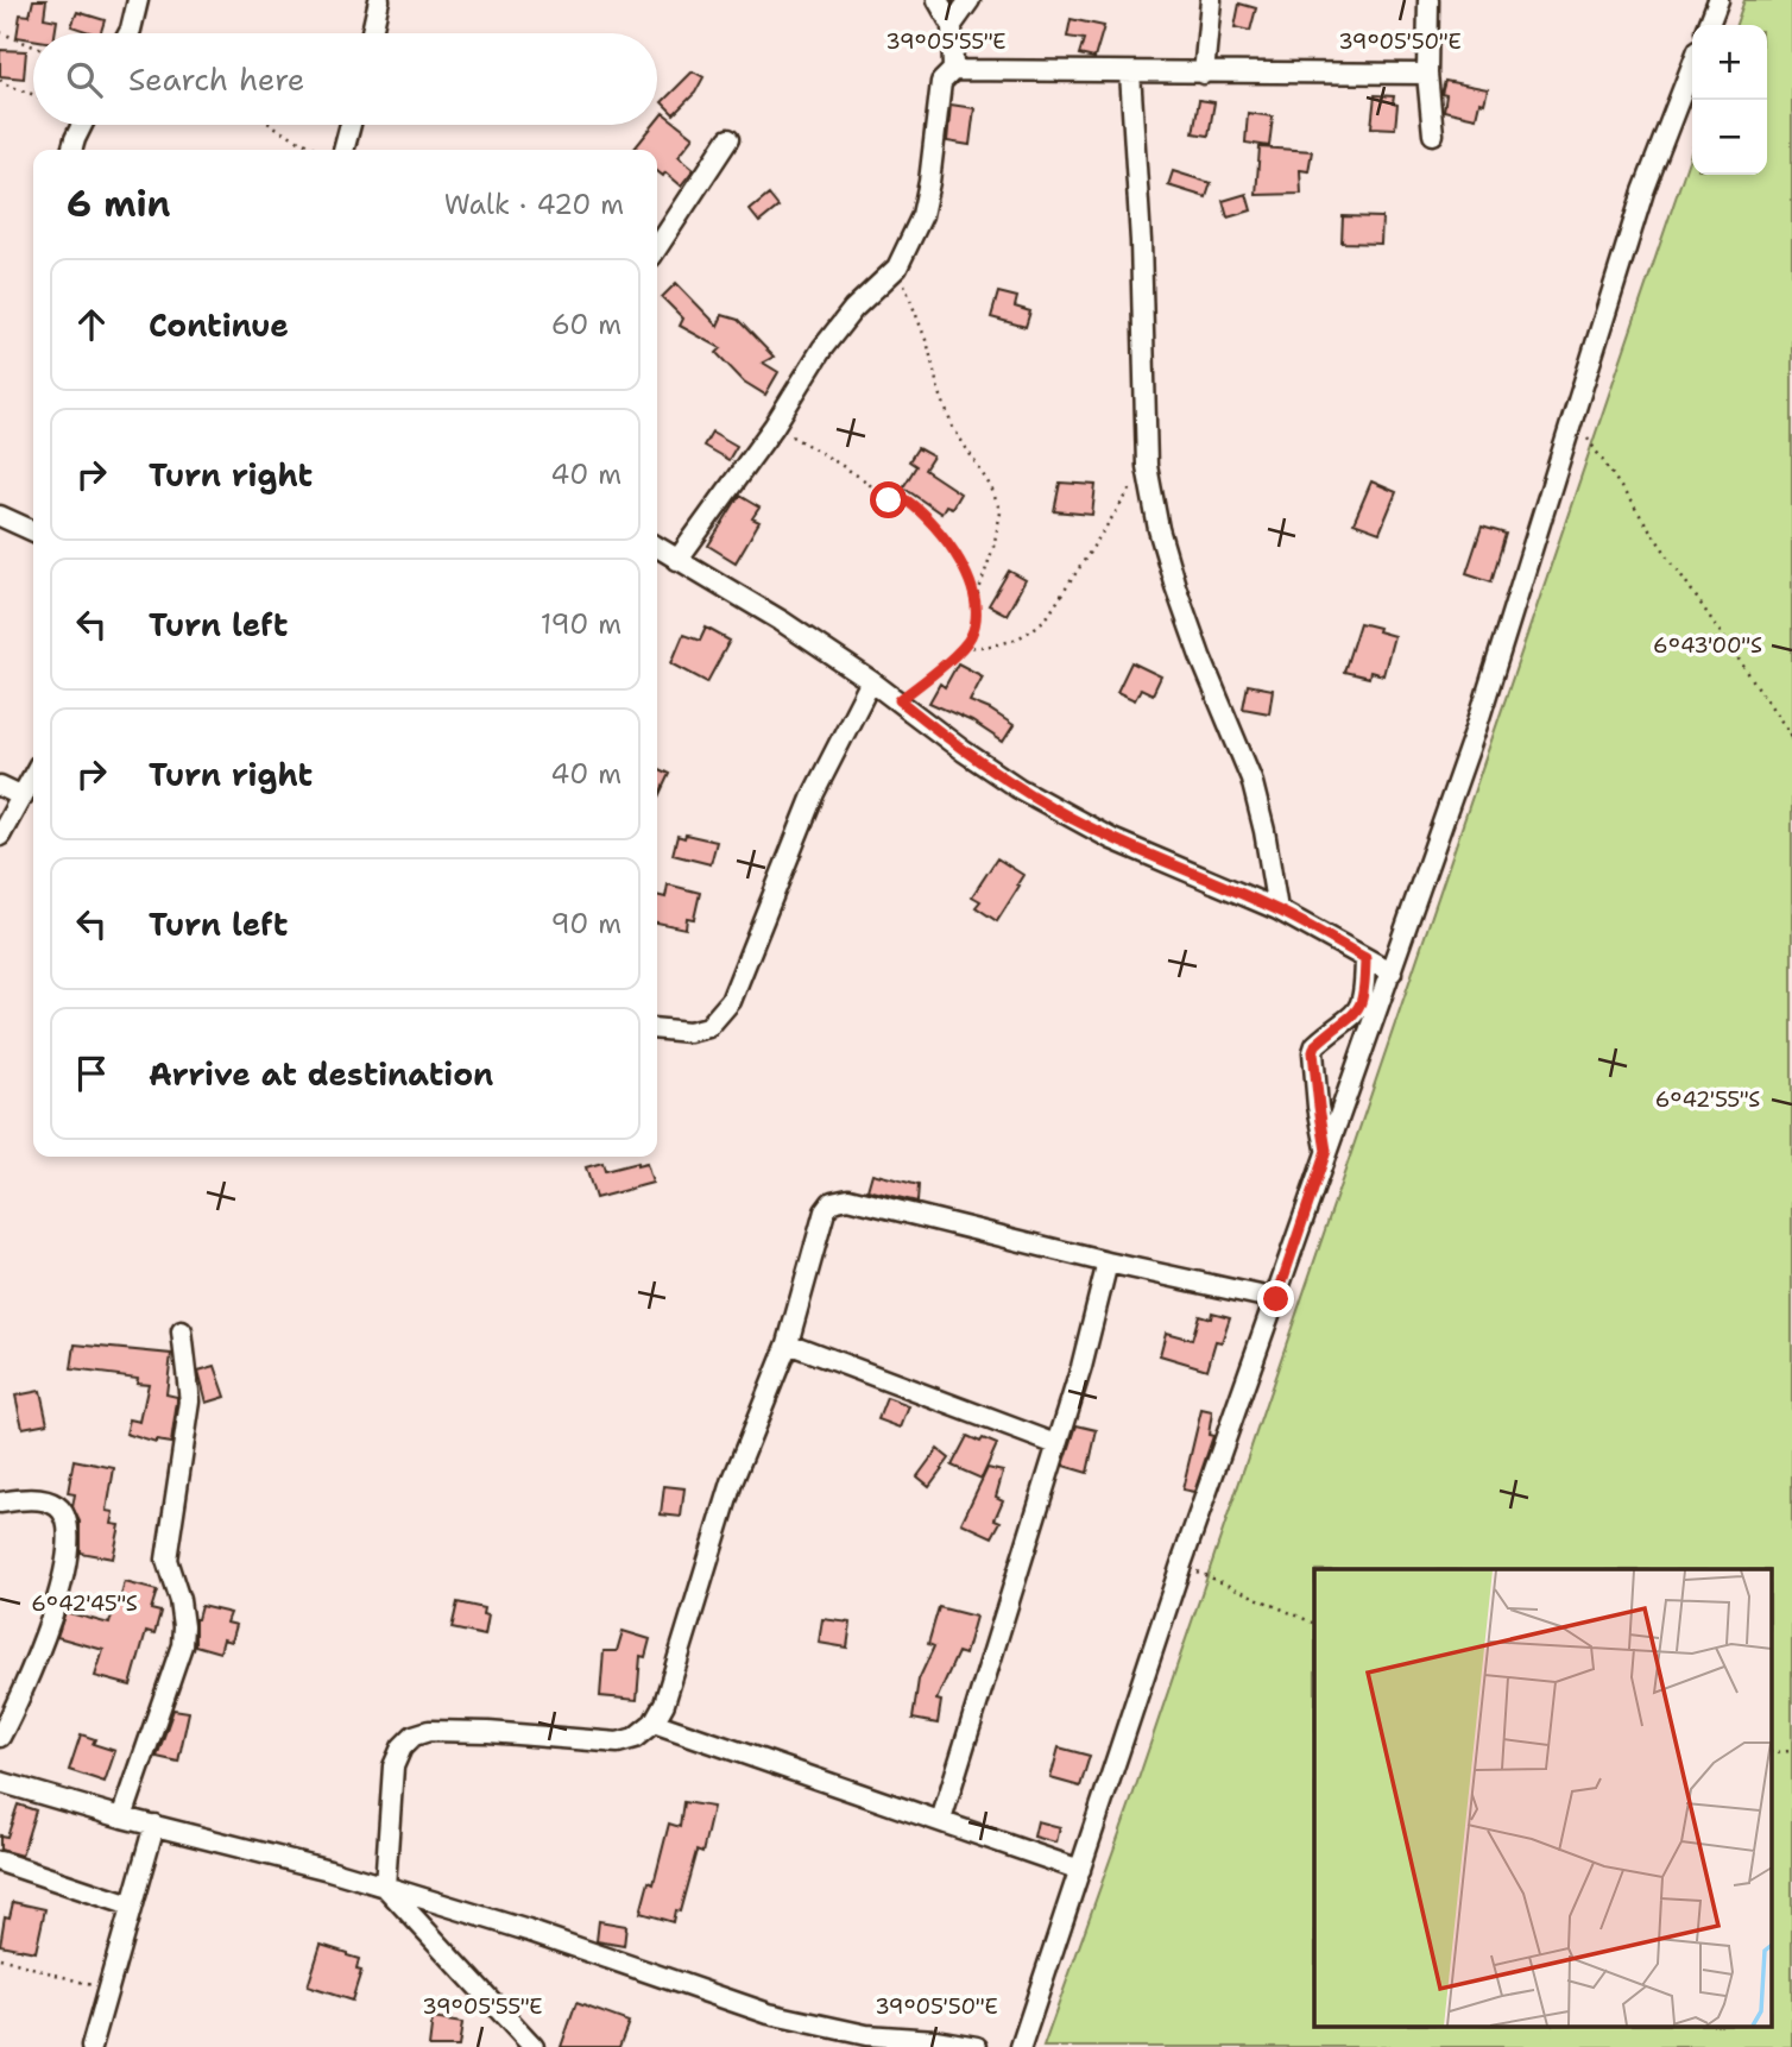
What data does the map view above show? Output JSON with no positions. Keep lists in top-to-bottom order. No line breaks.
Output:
{"page":{"map_buttons":["+","−"],"search":"Search here","heading":["6 min","Walk · 420 m"],"list":[["Continue","60 m"],["Turn right","40 m"],["Turn left","190 m"],["Turn right","40 m"],["Turn left","90 m"],"Arrive at destination"]},"coordinates":["39°05'55\"E","39°05'50\"E","6°43'00\"S","6°42'55\"S","6°42'45\"S"]}
